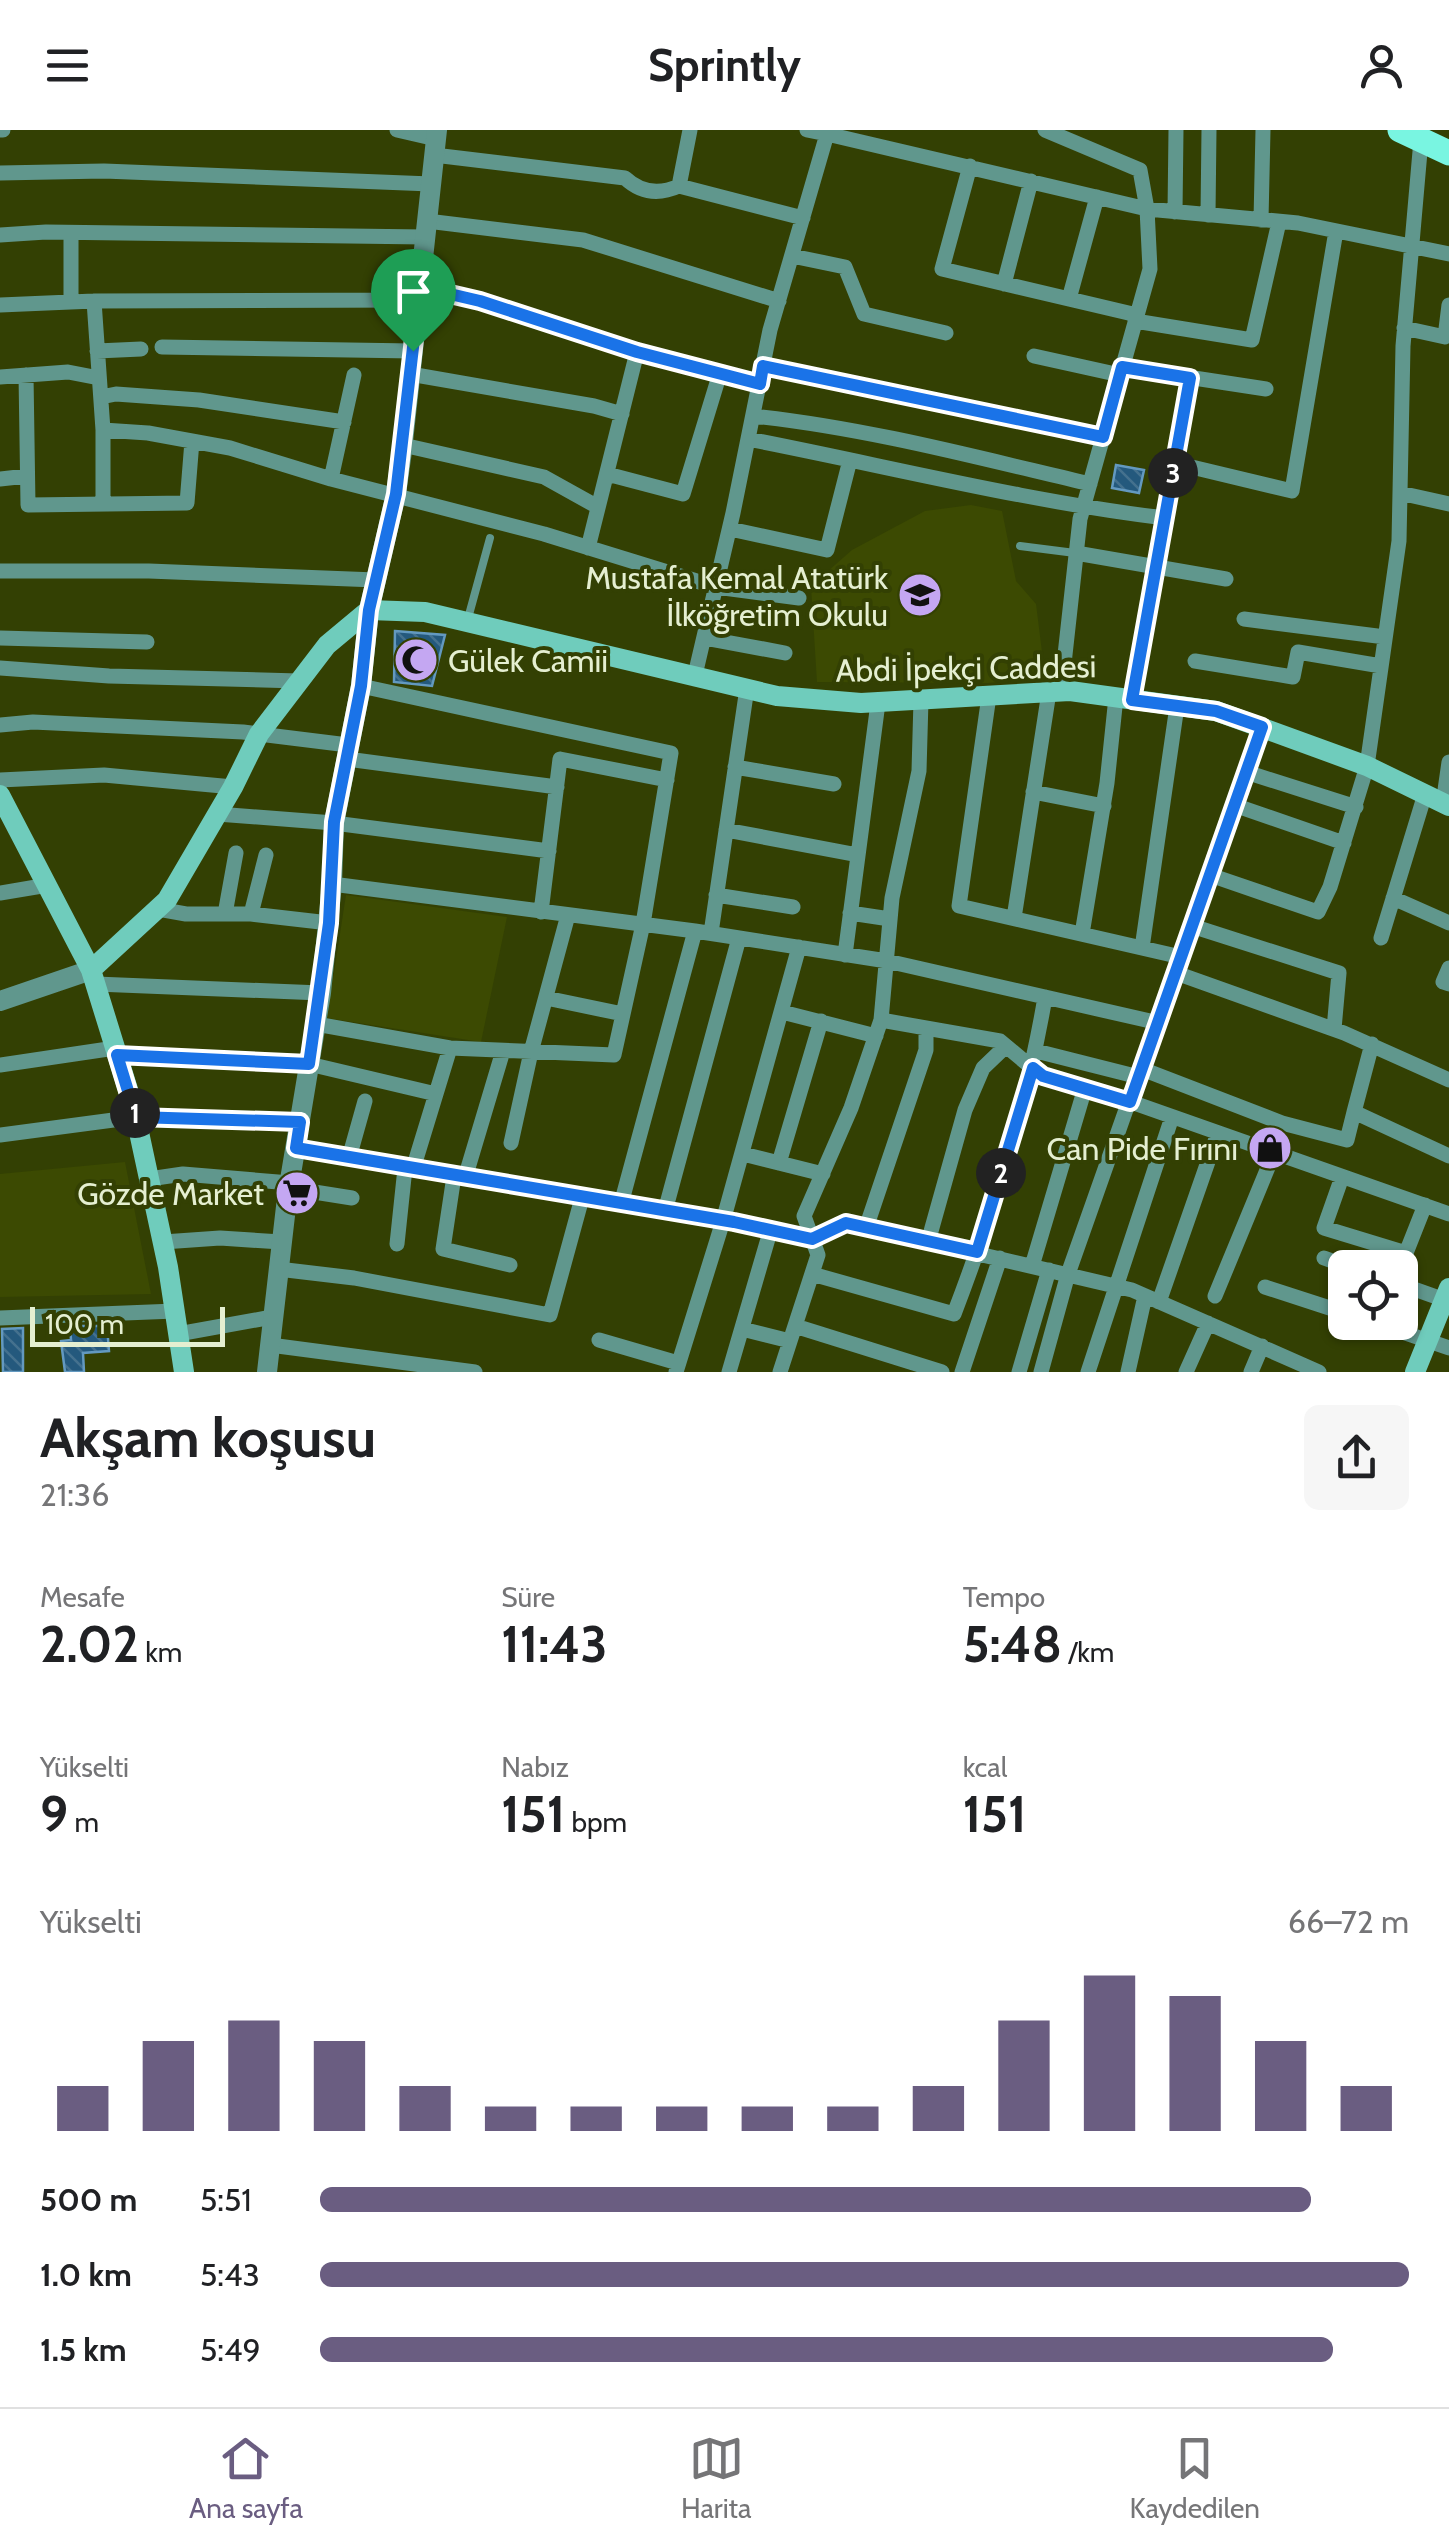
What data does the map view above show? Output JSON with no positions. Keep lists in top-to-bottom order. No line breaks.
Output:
{"streets":{"main road":["Abdi İpekçi Caddesi"]},"places":{"school or university":["Mustafa Kemal Atatürk İlköğretim Okulu"],"mosque":["Gülek Camii"],"shop":["Can Pide Fırını"],"supermarket":["Gözde Market"]},"scale_bar":"100 m","page":{"header":"Sprintly","pins":["3","1","2"],"scale":"100 m","heading":["Akşam koşusu","21:36"],"stats":[["Mesafe","2.02 km"],["Süre","11:43"],["Tempo","5:48 /km"],["Yükselti","9 m"],["Nabız","151 bpm"],["kcal","151"]],"chart":["Yükselti","66–72 m"],"list":[{"name":"500 m","note":"5:51"},{"name":"1.0 km","note":"5:43"},{"name":"1.5 km","note":"5:49"}],"tabs":["Ana sayfa","Harita","Kaydedilen"]}}
